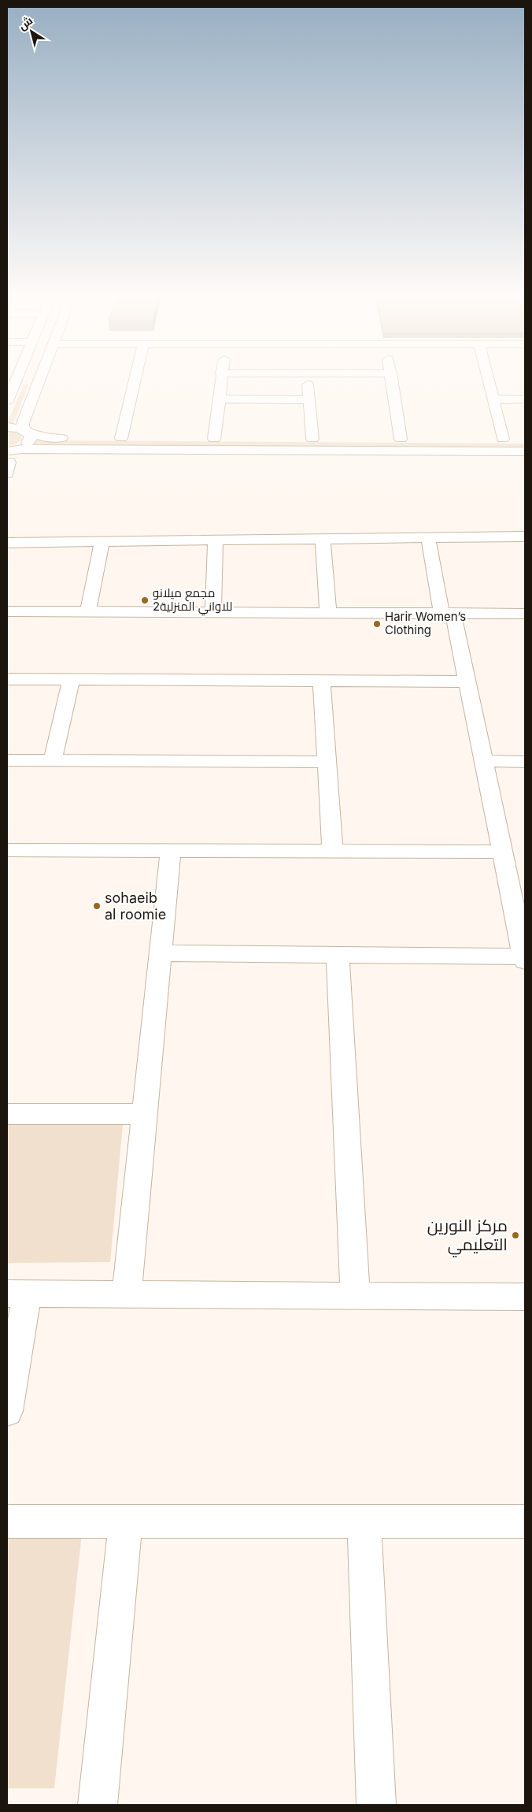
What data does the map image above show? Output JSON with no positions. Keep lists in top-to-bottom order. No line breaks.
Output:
{"places":["مجمع ميلانو للاواني المنزلية2","Harir Women’s Clothing","sohaeib al roomie","مركز النورين التعليمي"],"north":"top left"}
